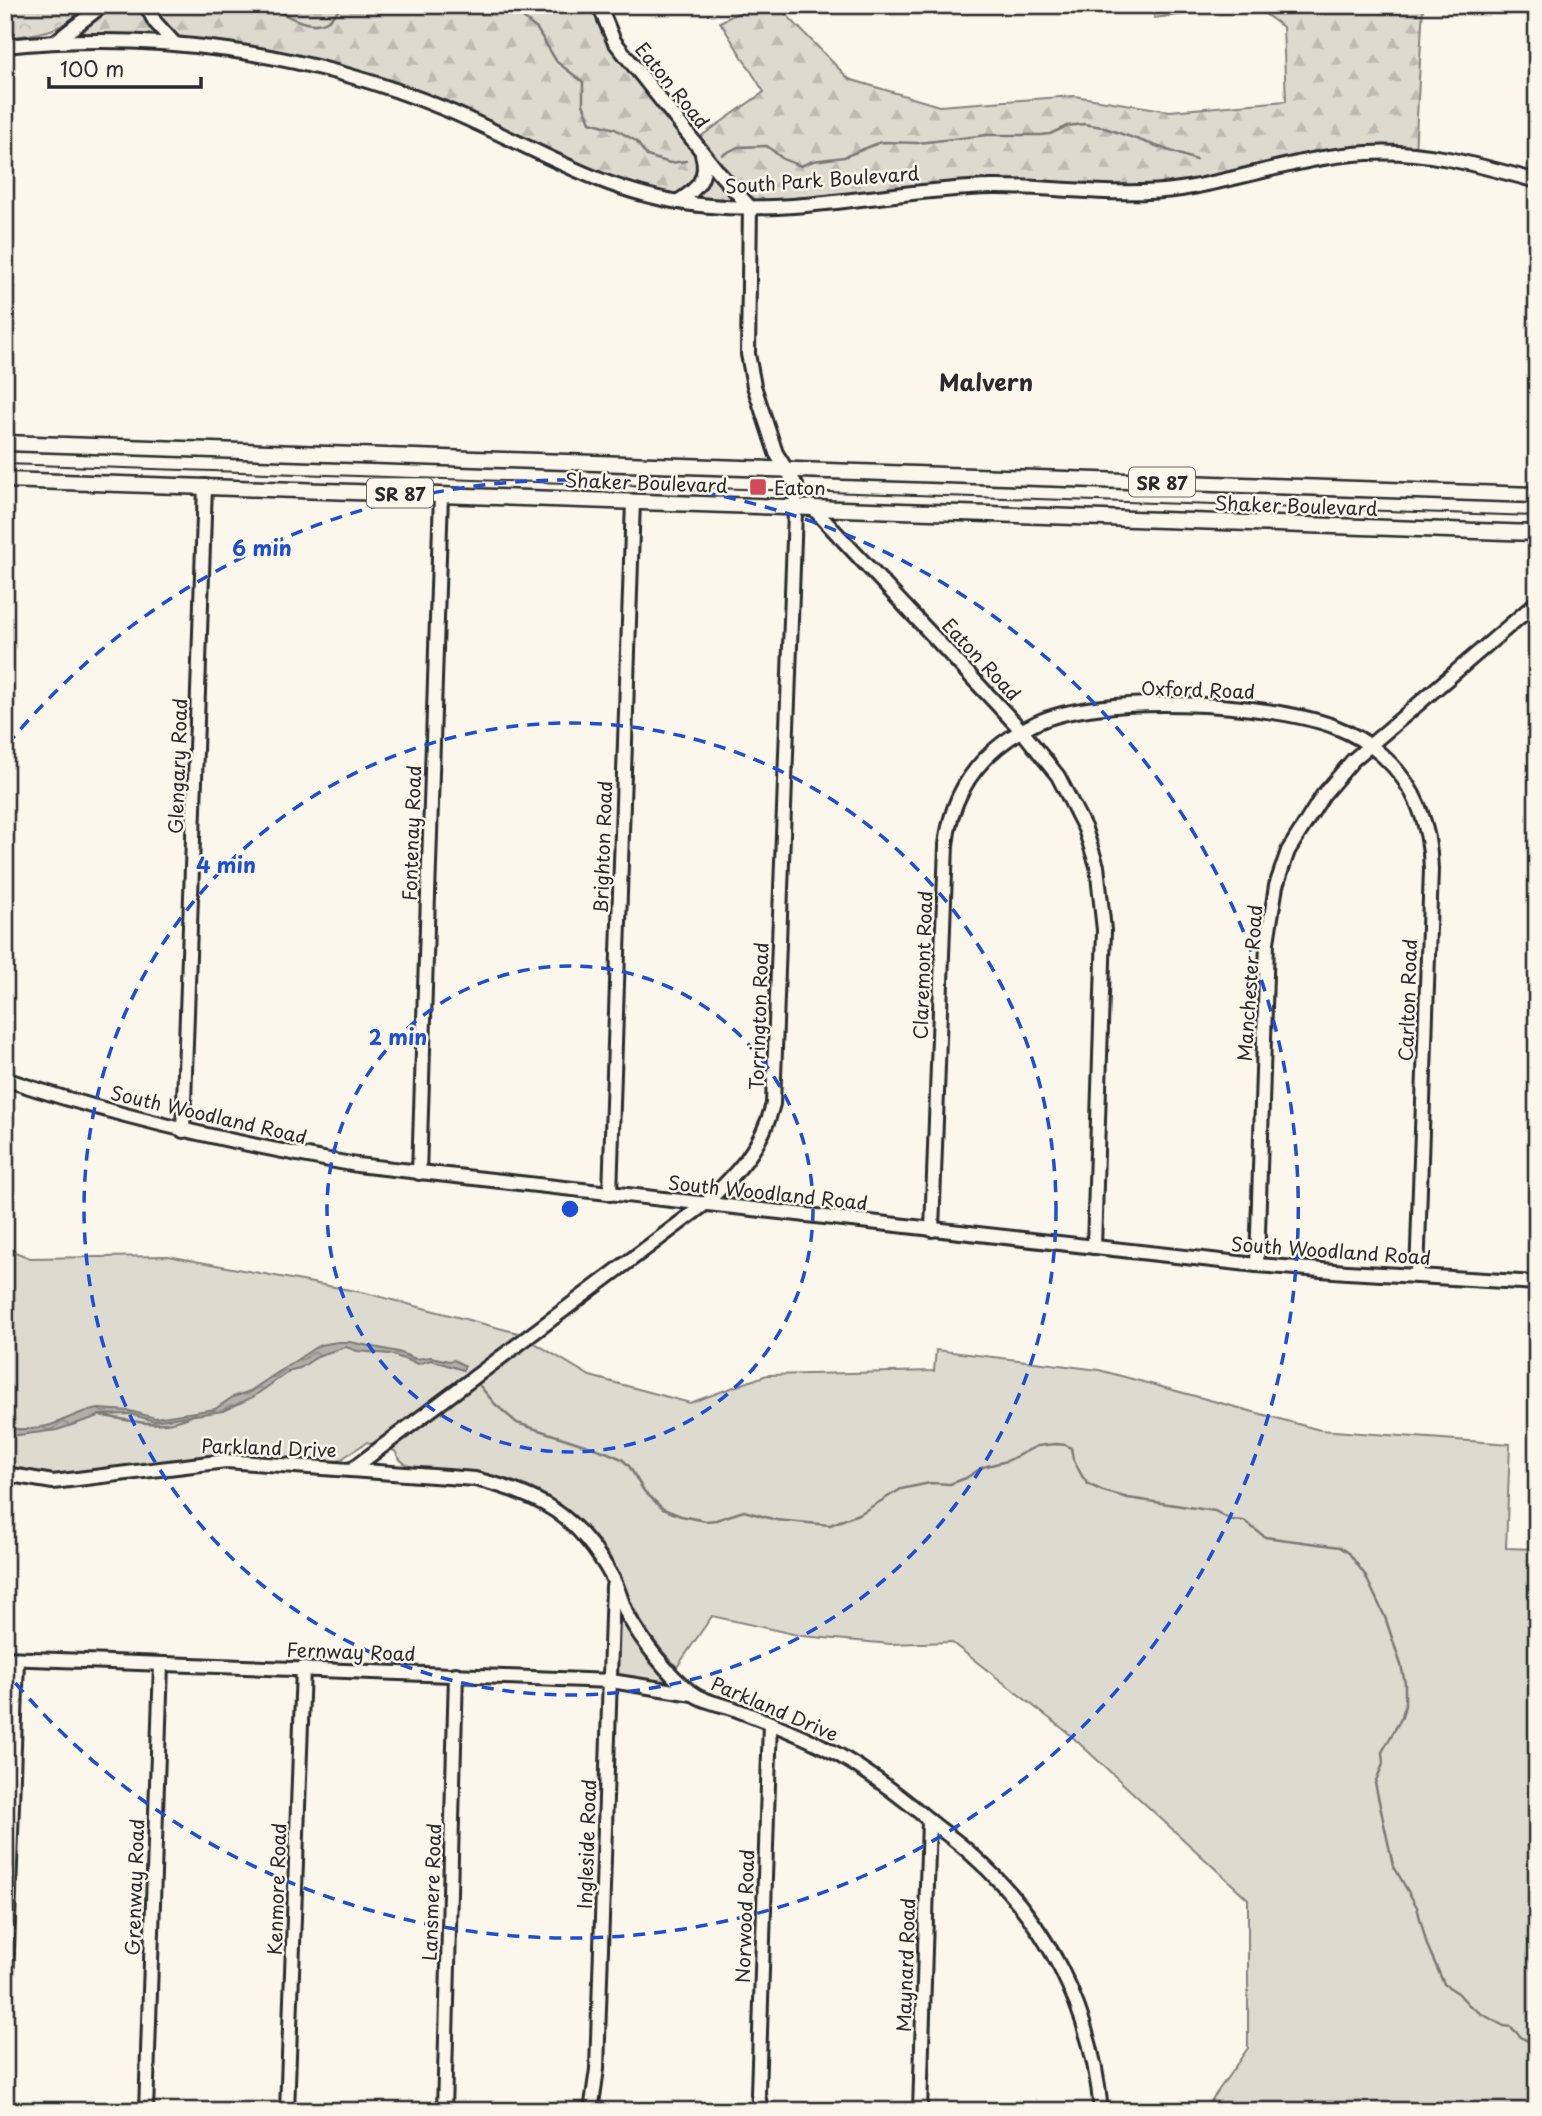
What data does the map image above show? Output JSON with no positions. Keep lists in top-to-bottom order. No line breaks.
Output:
{"streets":{"main road":["Shaker Boulevard","SR 87"],"street":["Eaton Road","South Park Boulevard","Oxford Road","Glengary Road","Fontenay Road","Brighton Road","Claremont Road","Manchester Road","Carlton Road","Torrington Road","South Woodland Road","Parkland Drive","Fernway Road","Ingleside Road","Grenway Road","Kenmore Road","Lansmere Road","Norwood Road","Maynard Road"]},"crossings":[["Eaton Road","South Park Boulevard"],["Eaton Road","Shaker Boulevard"],["Eaton Road","Oxford Road"],["Eaton Road","Claremont Road"],["Eaton Road","Torrington Road"],["Eaton Road","South Woodland Road"],["Shaker Boulevard","Glengary Road"],["Shaker Boulevard","Fontenay Road"],["Shaker Boulevard","Brighton Road"],["Shaker Boulevard","Torrington Road"],["Oxford Road","Claremont Road"],["Oxford Road","Manchester Road"],["Oxford Road","Carlton Road"],["Glengary Road","South Woodland Road"],["Fontenay Road","South Woodland Road"],["Brighton Road","South Woodland Road"],["Claremont Road","South Woodland Road"],["Manchester Road","Carlton Road"],["Manchester Road","South Woodland Road"],["Carlton Road","South Woodland Road"],["Torrington Road","South Woodland Road"],["Torrington Road","Parkland Drive"],["Parkland Drive","Fernway Road"],["Parkland Drive","Ingleside Road"],["Parkland Drive","Norwood Road"],["Parkland Drive","Maynard Road"],["Fernway Road","Ingleside Road"],["Fernway Road","Grenway Road"],["Fernway Road","Kenmore Road"],["Fernway Road","Lansmere Road"]],"districts":["Malvern"],"places":{"transit":["Eaton"]},"scale_bar":"100 m","rings":["6 min","4 min","2 min"]}
